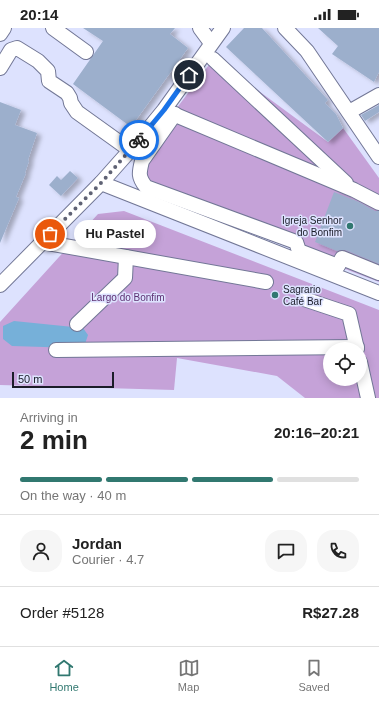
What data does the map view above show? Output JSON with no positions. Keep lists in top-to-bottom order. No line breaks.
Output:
{"parks":["Largo do Bonfim"],"places":["Igreja Senhor do Bonfim","Hu Pastel","Sagrario Café Bar"],"scale_bar":"50 m","page":{"status":"20:14","bubble":"Hu Pastel","scale":"50 m","heading":["2 min","Arriving in","20:16–20:21"],"panel":["Jordan","Courier · 4.7","Order #5128","R$27.28"],"bar":"On the way · 40 m","tabs":["Home","Map","Saved"]}}
